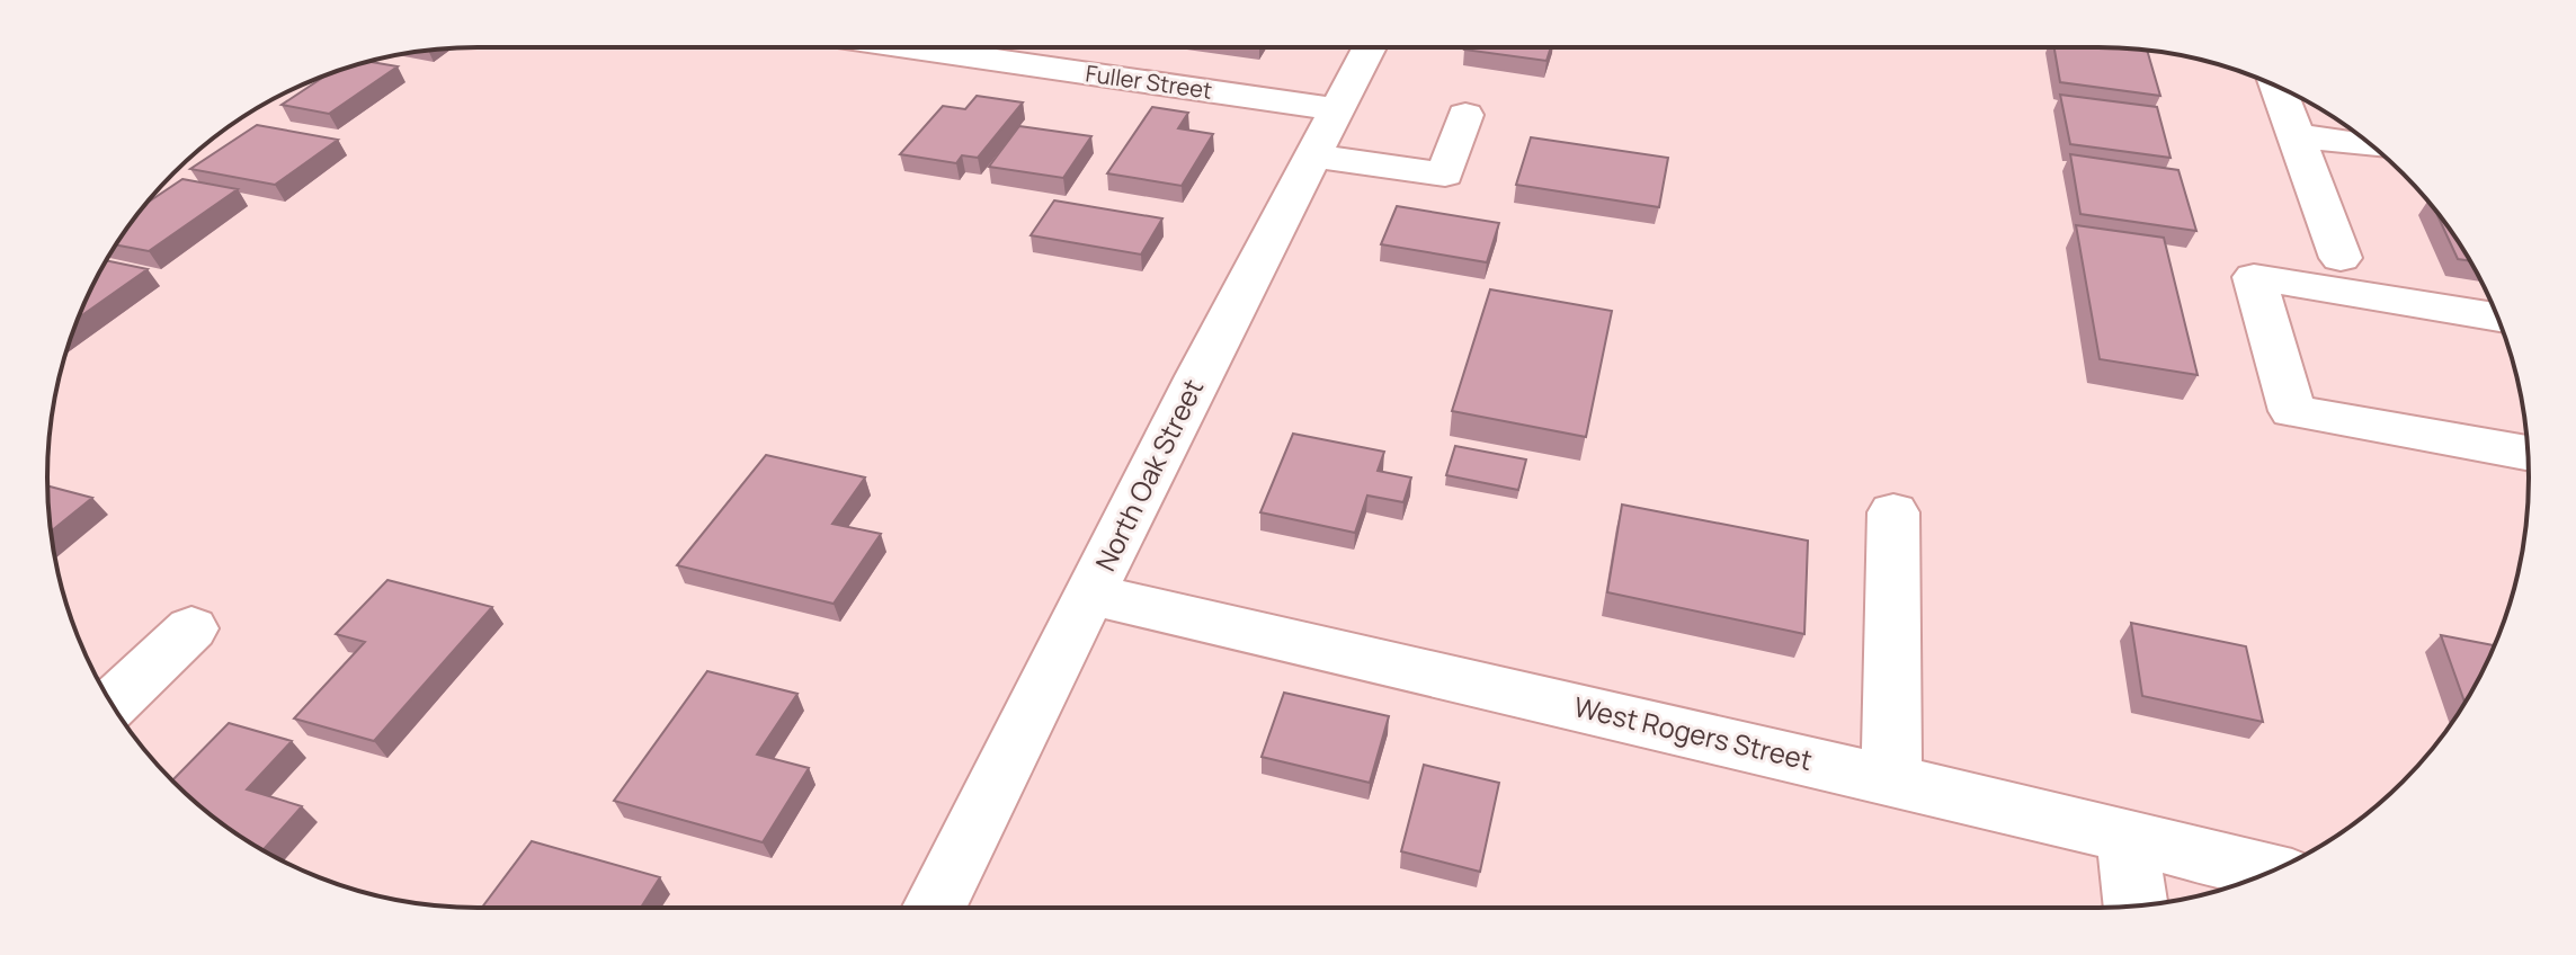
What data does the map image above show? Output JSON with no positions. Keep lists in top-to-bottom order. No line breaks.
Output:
{"streets":{"street":["Fuller Street","North Oak Street","West Rogers Street"]},"crossings":[["Fuller Street","North Oak Street"],["North Oak Street","West Rogers Street"]]}
